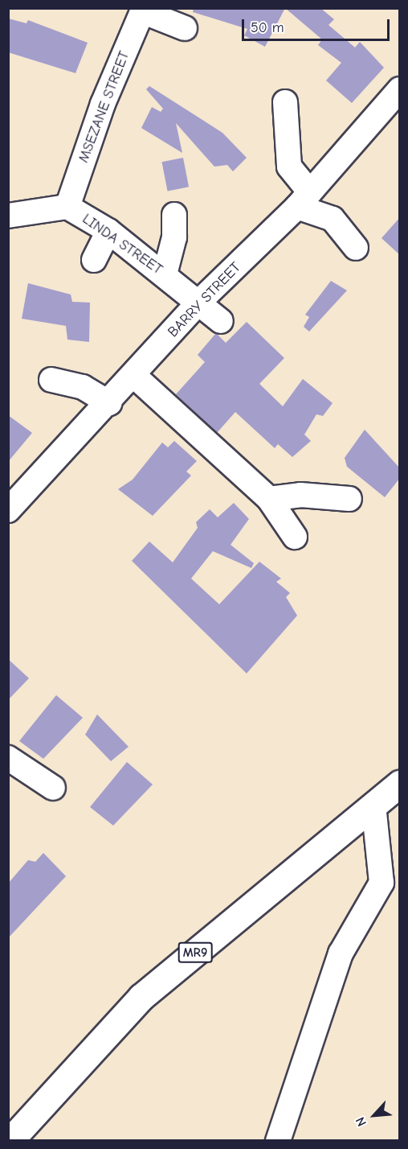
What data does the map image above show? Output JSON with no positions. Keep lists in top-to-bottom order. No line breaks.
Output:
{"streets":{"main road":["MR9"],"street":["MSEZANE STREET","LINDA STREET","BARRY STREET"]},"crossings":[["MSEZANE STREET","LINDA STREET"],["LINDA STREET","BARRY STREET"]],"scale_bar":"50 m","north":"bottom left"}
